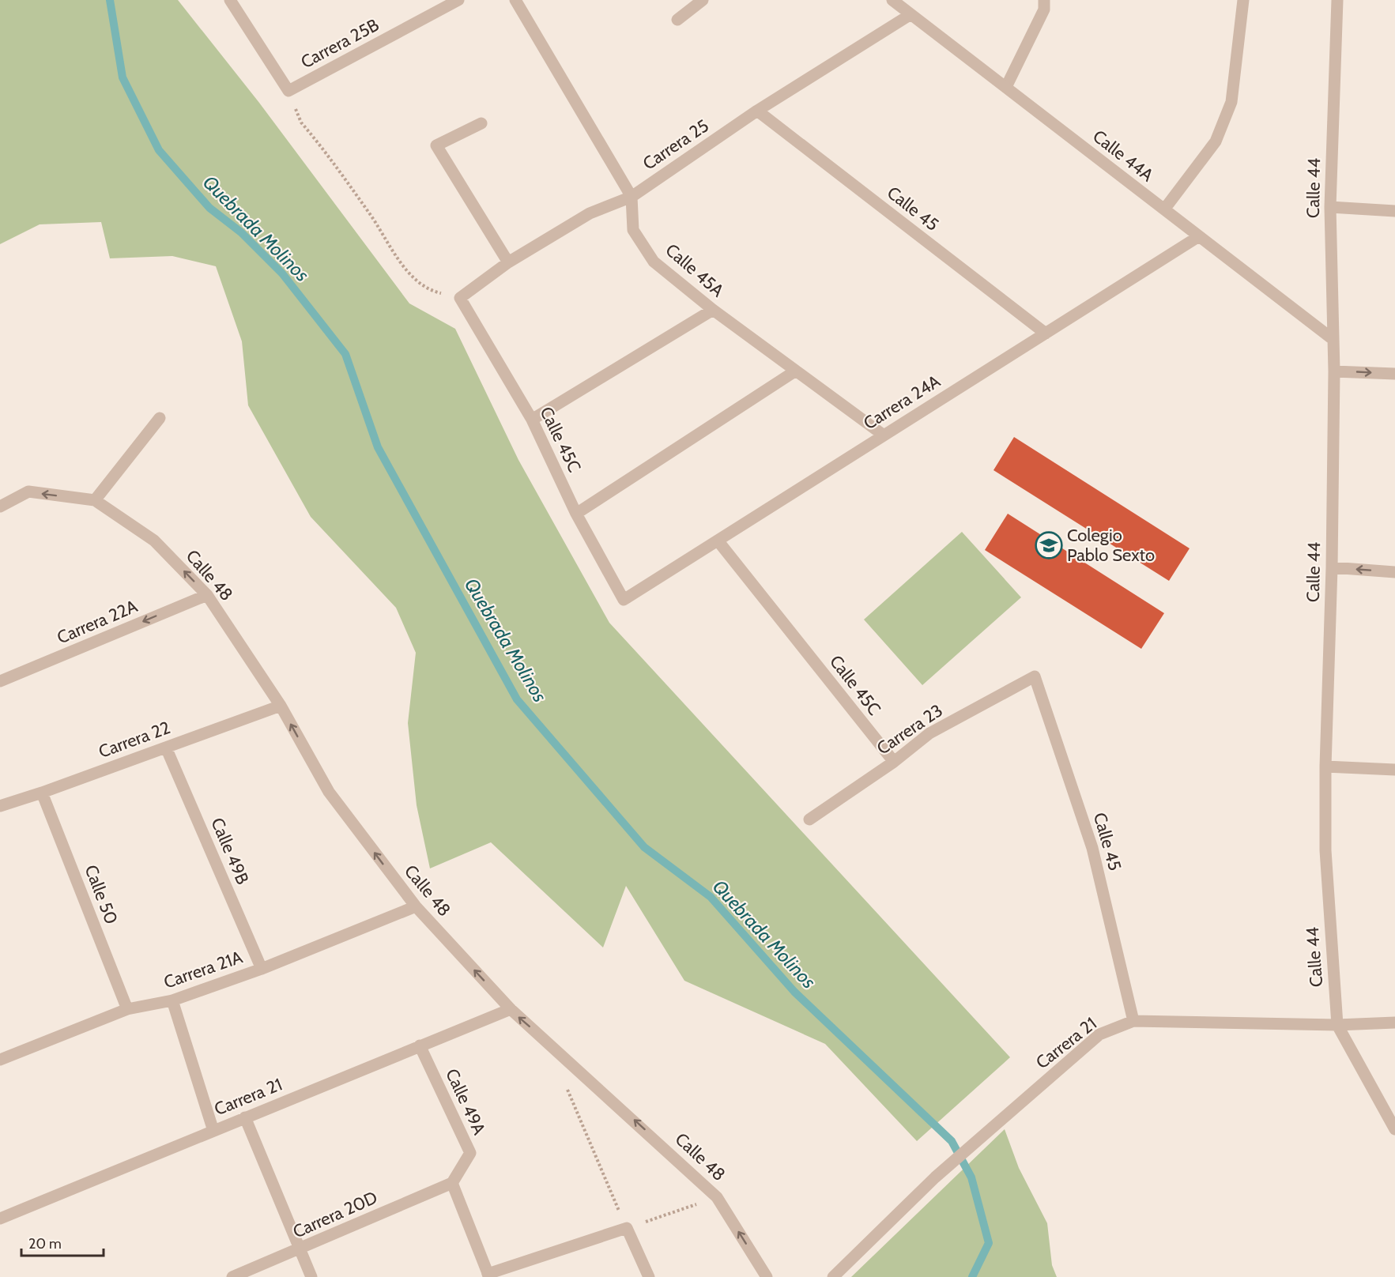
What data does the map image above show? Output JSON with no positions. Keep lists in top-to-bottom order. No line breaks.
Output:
{"streets":{"street":["Carrera 25B","Carrera 25","Calle 44A","Calle 44","Calle 45","Calle 45A","Carrera 24A","Calle 45C","Calle 48","Carrera 22A","Carrera 23","Carrera 22","Calle 49B","Calle 50","Carrera 21A","Carrera 21","Calle 49A","Carrera 20D"]},"crossings":[["Carrera 25","Calle 44A"],["Carrera 25","Calle 45"],["Carrera 25","Calle 45A"],["Carrera 25","Calle 45C"],["Calle 44A","Calle 44"],["Calle 44A","Carrera 24A"],["Calle 44","Carrera 21"],["Calle 45","Carrera 24A"],["Calle 45","Carrera 23"],["Calle 45","Carrera 21"],["Calle 45A","Carrera 24A"],["Carrera 24A","Calle 45C"],["Calle 45C","Carrera 23"],["Calle 48","Carrera 22A"],["Calle 48","Carrera 22"],["Calle 48","Carrera 21A"],["Calle 48","Carrera 21"],["Carrera 22","Calle 49B"],["Carrera 22","Calle 50"],["Calle 49B","Carrera 21A"],["Calle 50","Carrera 21A"],["Carrera 21","Calle 49A"],["Calle 49A","Carrera 20D"]],"one_way":["Calle 48","Carrera 22A"],"water":["Quebrada Molinos"],"places":{"school or university":["Colegio Pablo Sexto"]},"scale_bar":"20 m"}
